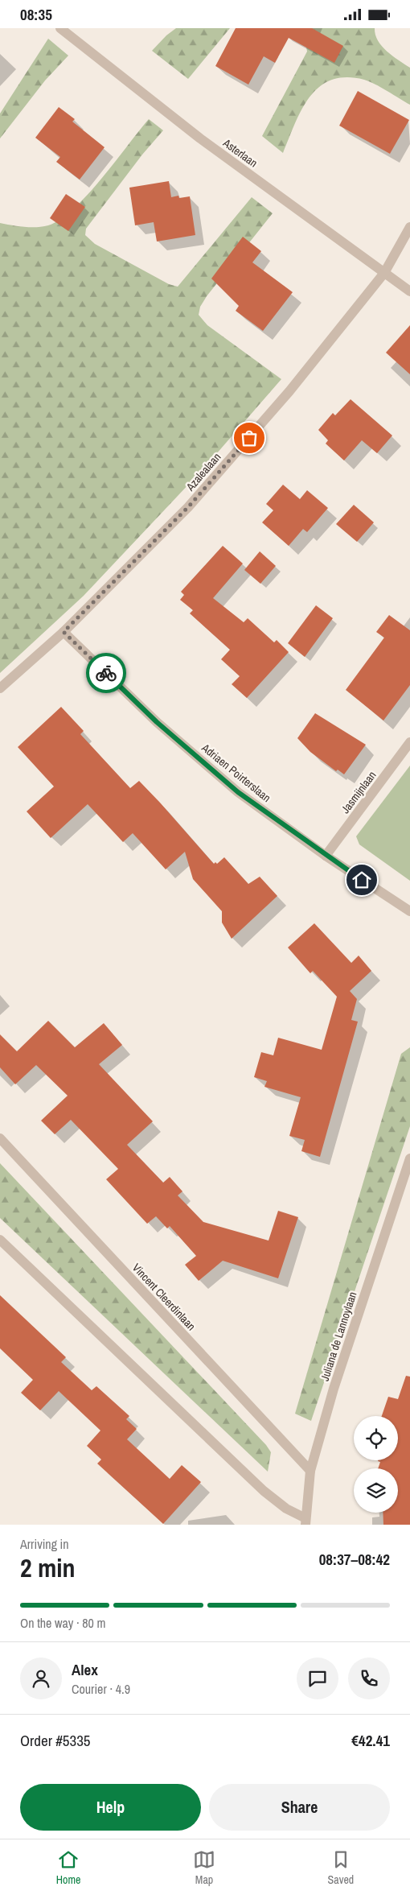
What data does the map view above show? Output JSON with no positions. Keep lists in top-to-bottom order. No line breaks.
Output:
{"streets":{"street":["Asterlaan","Azalealaan","Adriaen Poirterslaan","Jasmijnlaan","Vincent Cleerdinlaan","Juliana de Lannoylaan"]},"crossings":[["Asterlaan","Azalealaan"],["Azalealaan","Adriaen Poirterslaan"],["Adriaen Poirterslaan","Jasmijnlaan"],["Vincent Cleerdinlaan","Juliana de Lannoylaan"]],"page":{"status":"08:35","heading":["2 min","Arriving in","08:37–08:42"],"panel":["Alex","Courier · 4.9","Order #5335","€42.41"],"bar":"On the way · 80 m","buttons":["Help","Share"],"tabs":["Home","Map","Saved"]}}
